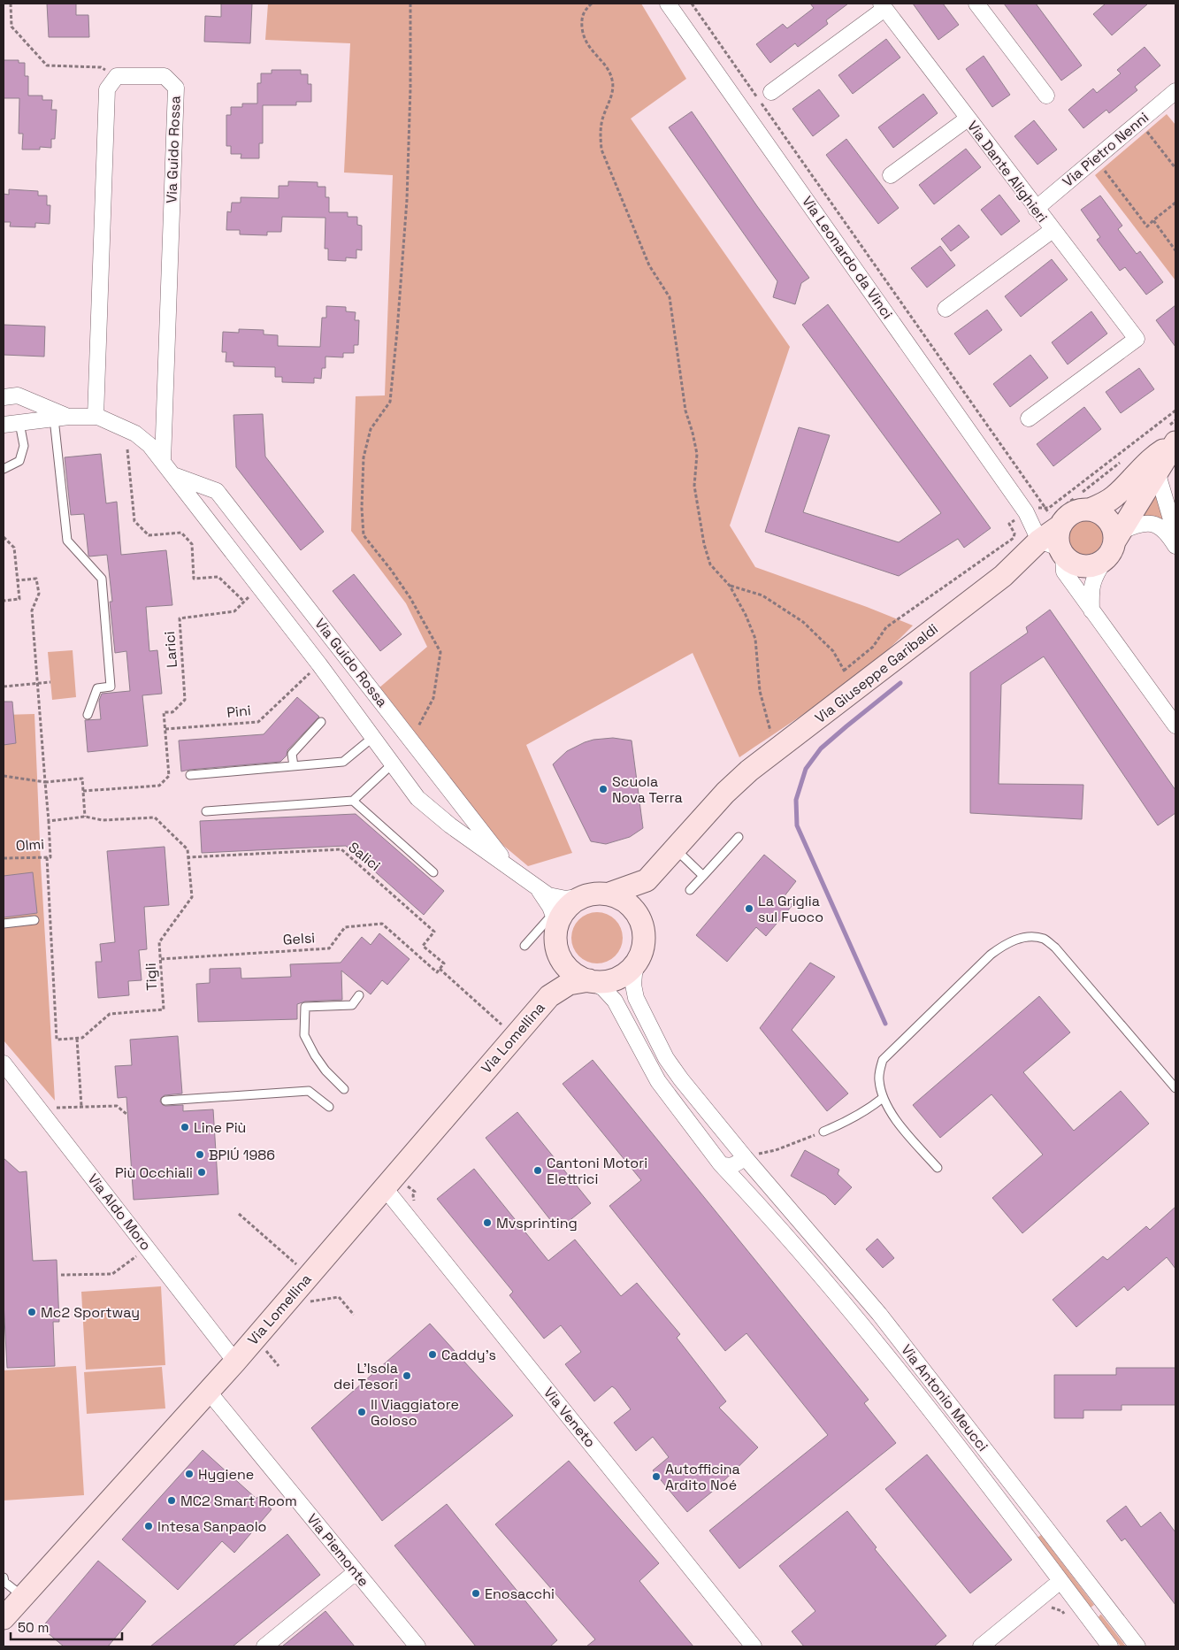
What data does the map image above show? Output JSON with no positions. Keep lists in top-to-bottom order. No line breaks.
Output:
{"streets":{"main road":["Via Giuseppe Garibaldi","Via Lomellina"],"street":["Via Guido Rossa","Via Pietro Nenni","Via Dante Alighieri","Via Leonardo da Vinci","Via Aldo Moro","Via Antonio Meucci","Via Veneto","Via Piemonte"],"path":["Larici","Pini","Olmi","Salici","Gelsi","Tigli"]},"crossings":[["Via Guido Rossa","Larici"],["Via Guido Rossa","Pini"],["Via Guido Rossa","Via Lomellina"],["Via Guido Rossa","Via Antonio Meucci"],["Via Pietro Nenni","Via Dante Alighieri"],["Larici","Pini"],["Salici","Gelsi"],["Salici","Tigli"],["Gelsi","Tigli"],["Via Lomellina","Via Aldo Moro"],["Via Lomellina","Via Antonio Meucci"],["Via Lomellina","Via Veneto"],["Via Lomellina","Via Piemonte"]],"places":["Scuola Nova Terra","La Griglia sul Fuoco","Line Più","BPIÚ 1986","Cantoni Motori Elettrici","Più Occhiali","Mvsprinting","Mc2 Sportway","Caddy's","L'Isola dei Tesori","Il Viaggiatore Goloso","Hygiene","Autofficina Ardito Noé","MC2 Smart Room","Intesa Sanpaolo","Enosacchi"],"scale_bar":"50 m"}
